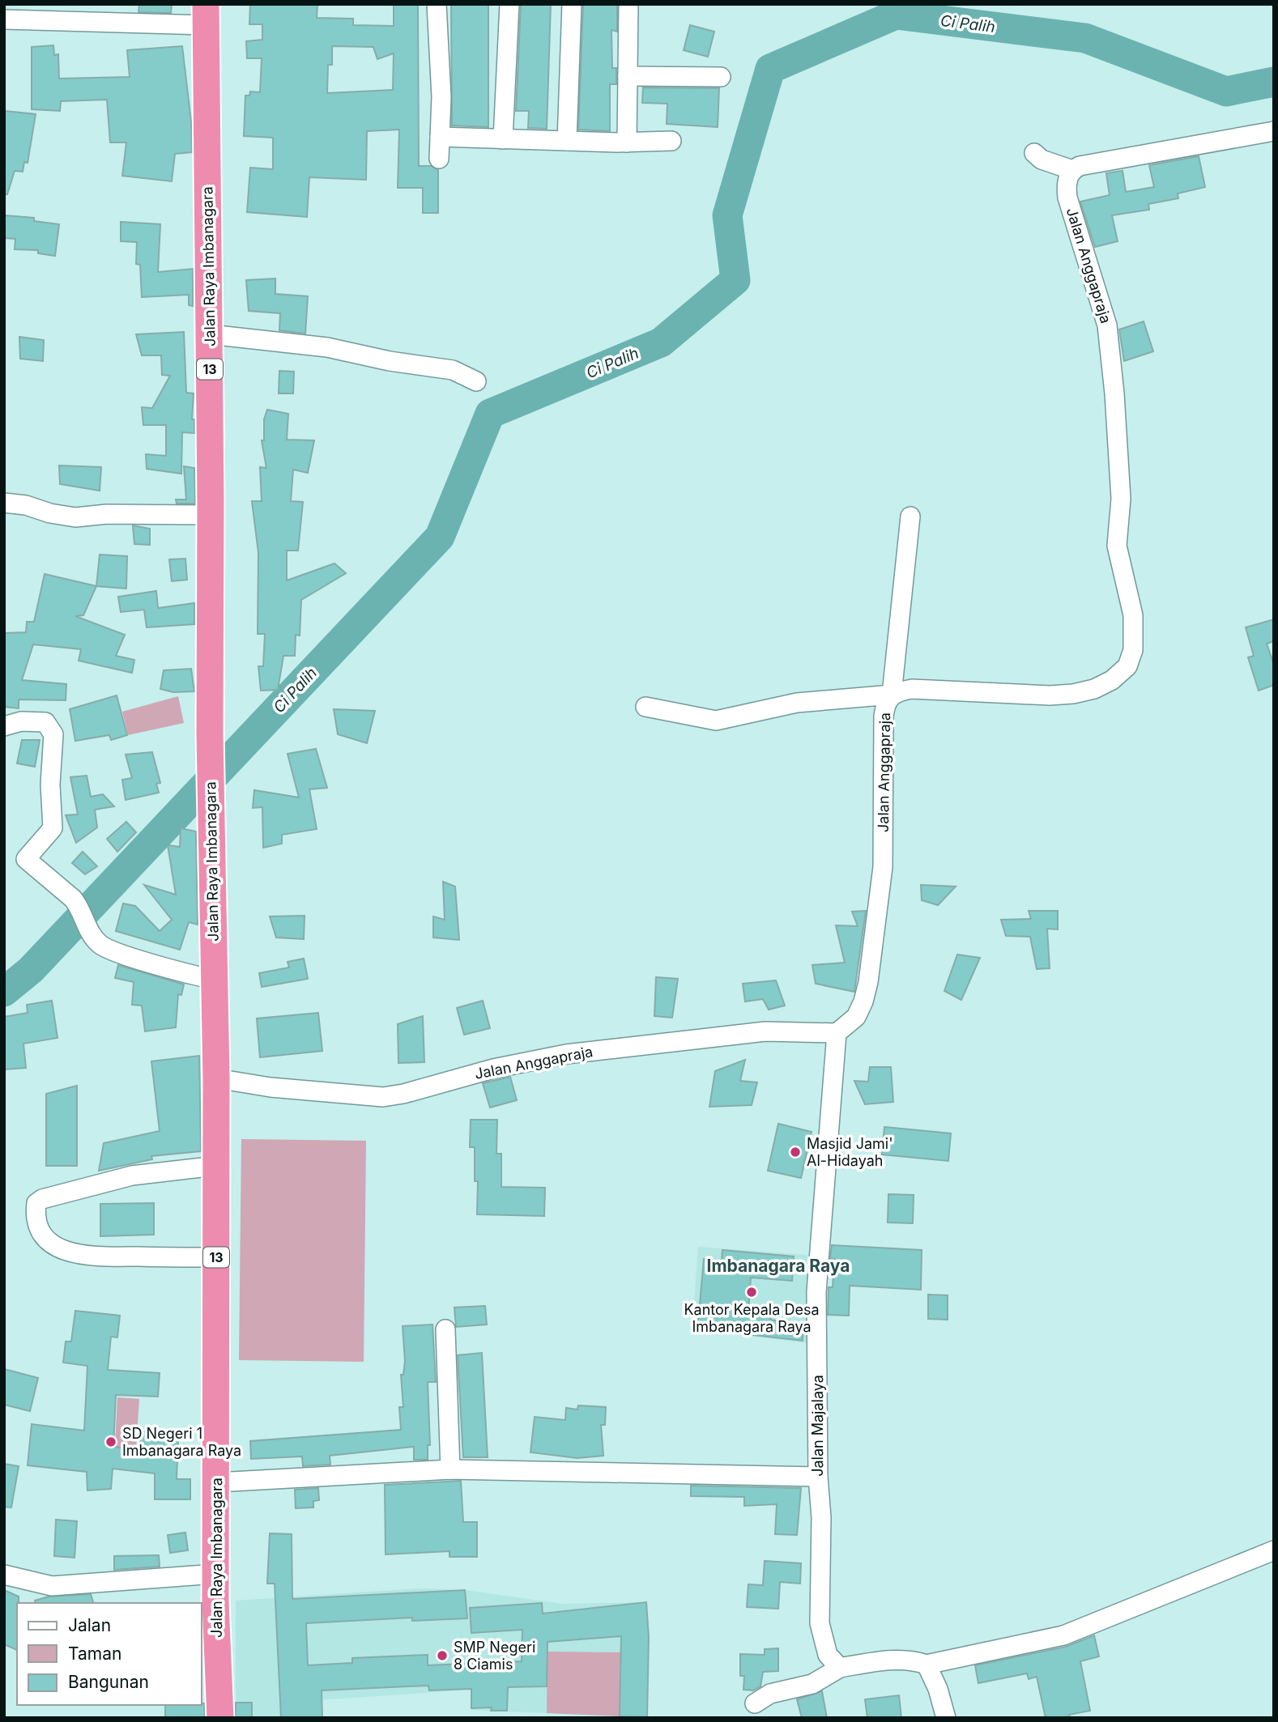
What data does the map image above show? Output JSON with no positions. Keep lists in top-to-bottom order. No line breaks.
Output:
{"streets":{"highway":["Jalan Raya Imbanagara","13"],"street":["Jalan Anggapraja","Jalan Majalaya"]},"crossings":[["Jalan Anggapraja","Jalan Raya Imbanagara"],["Jalan Anggapraja","Jalan Majalaya"]],"districts":["Imbanagara Raya"],"water":["Ci Palih"],"places":["Masjid Jami' Al-Hidayah","Kantor Kepala Desa Imbanagara Raya","SD Negeri 1 Imbanagara Raya","SMP Negeri 8 Ciamis"],"legend":["Jalan","Taman","Bangunan"]}
